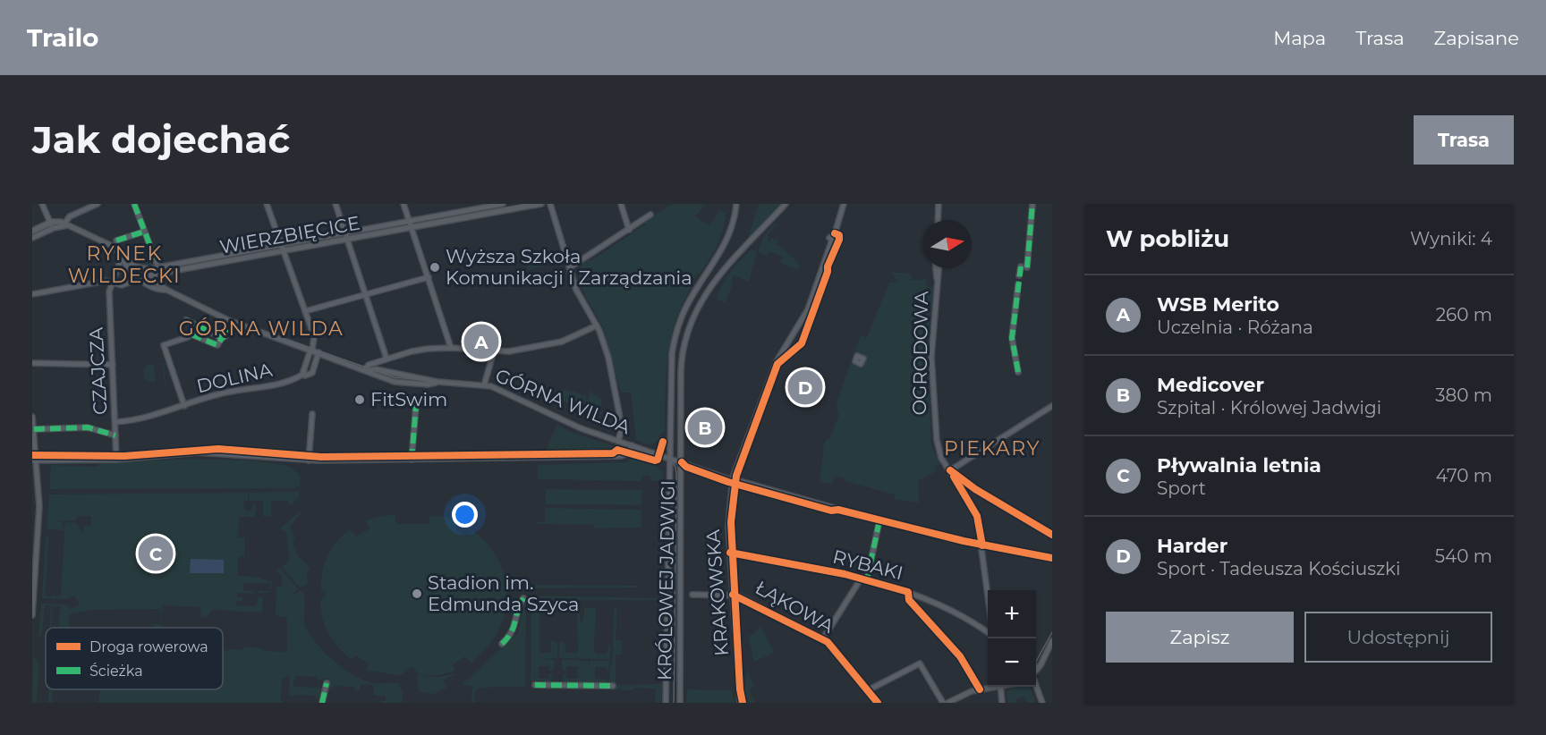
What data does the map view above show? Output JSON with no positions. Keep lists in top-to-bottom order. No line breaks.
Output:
{"streets":{"street":["WIERZBIĘCICE","OGRODOWA","CZAJCZA","DOLINA","GÓRNA WILDA","RYBAKI","KRÓLOWEJ JADWIGI","KRAKOWSKA","ŁĄKOWA"]},"crossings":[["WIERZBIĘCICE","CZAJCZA"],["WIERZBIĘCICE","GÓRNA WILDA"],["OGRODOWA","GÓRNA WILDA"],["CZAJCZA","DOLINA"],["DOLINA","GÓRNA WILDA"],["GÓRNA WILDA","KRÓLOWEJ JADWIGI"],["GÓRNA WILDA","KRAKOWSKA"],["RYBAKI","KRAKOWSKA"],["KRAKOWSKA","ŁĄKOWA"]],"districts":["RYNEK WILDECKI","GÓRNA WILDA","PIEKARY"],"places":["Wyższa Szkoła Komunikacji i Zarządzania","FitSwim","Stadion im. Edmunda Szyca"],"legend":["Droga rowerowa","Ścieżka"],"north":"right","page":{"header":"Trailo","nav":["Mapa","Trasa","Zapisane"],"buttons":["Trasa",["Zapisz","Udostępnij"]],"title":"Jak dojechać","heading":["W pobliżu","Wyniki: 4"],"list":[{"mark":"A","name":"WSB Merito","note":"Uczelnia · Różana","value":"260 m"},{"mark":"B","name":"Medicover","note":"Szpital · Królowej Jadwigi","value":"380 m"},{"mark":"C","name":"Pływalnia letnia","note":"Sport","value":"470 m"},{"mark":"D","name":"Harder","note":"Sport · Tadeusza Kościuszki","value":"540 m"}],"pins":["A","D","B","C"],"map_buttons":["+","−"]}}
